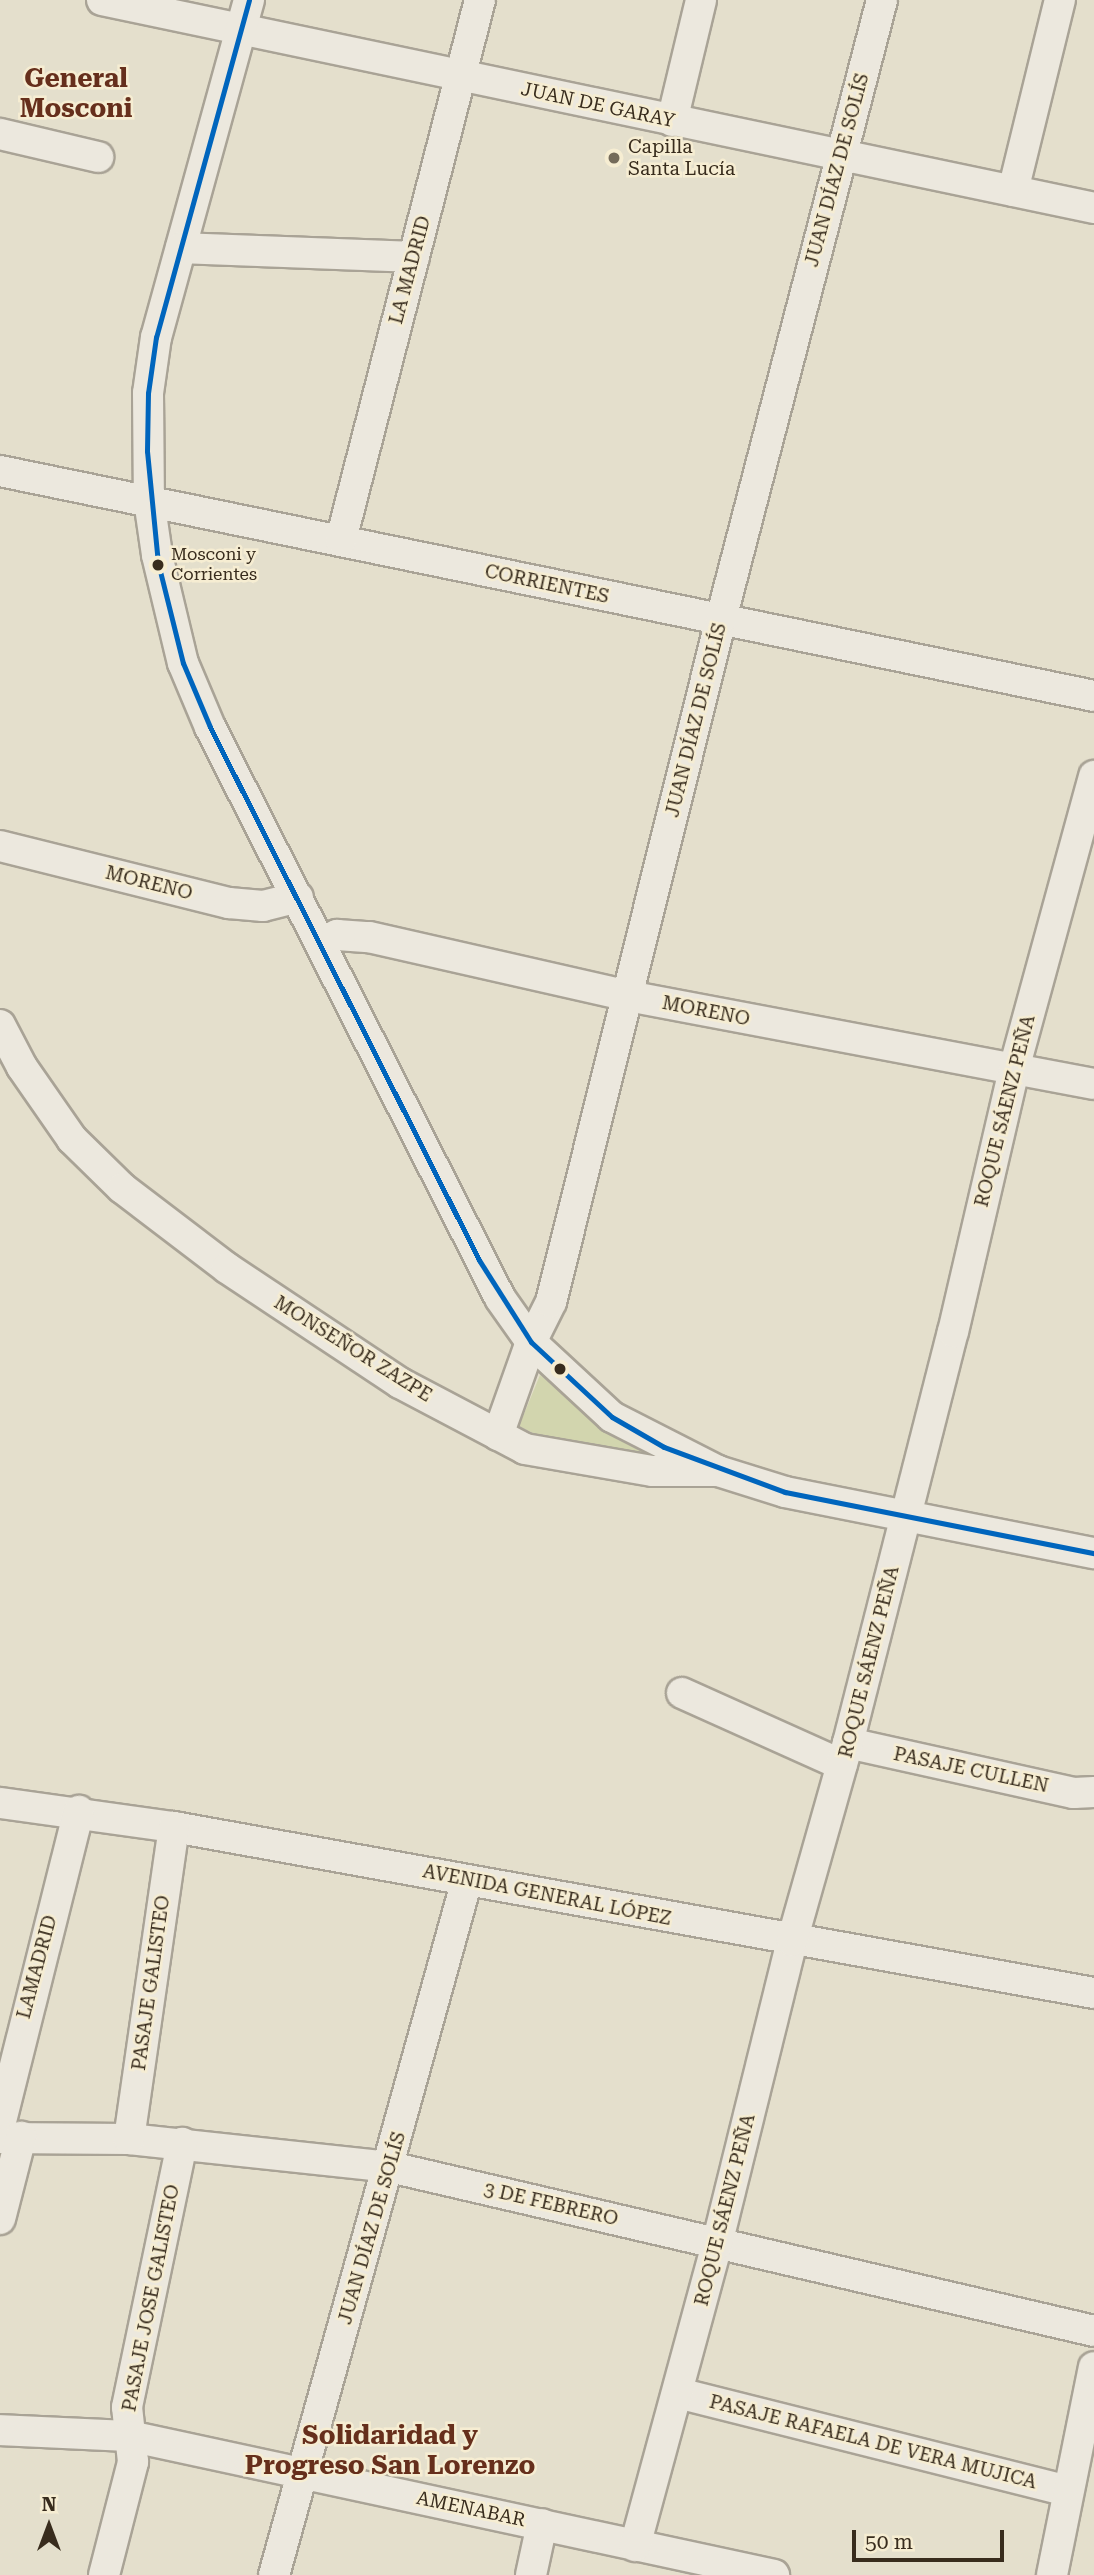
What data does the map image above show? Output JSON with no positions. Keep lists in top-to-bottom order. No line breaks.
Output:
{"streets":{"street":["JUAN DE GARAY","JUAN DÍAZ DE SOLÍS","LA MADRID","CORRIENTES","MORENO","ROQUE SÁENZ PEÑA","MONSEÑOR ZAZPE","PASAJE CULLEN","AVENIDA GENERAL LÓPEZ","LAMADRID","PASAJE GALISTEO","3 DE FEBRERO","PASAJE JOSE GALISTEO","PASAJE RAFAELA DE VERA MUJICA","AMENABAR"]},"crossings":[["JUAN DE GARAY","JUAN DÍAZ DE SOLÍS"],["JUAN DE GARAY","LA MADRID"],["JUAN DÍAZ DE SOLÍS","CORRIENTES"],["JUAN DÍAZ DE SOLÍS","MORENO"],["JUAN DÍAZ DE SOLÍS","MONSEÑOR ZAZPE"],["JUAN DÍAZ DE SOLÍS","AVENIDA GENERAL LÓPEZ"],["JUAN DÍAZ DE SOLÍS","3 DE FEBRERO"],["JUAN DÍAZ DE SOLÍS","AMENABAR"],["LA MADRID","CORRIENTES"],["MORENO","ROQUE SÁENZ PEÑA"],["ROQUE SÁENZ PEÑA","MONSEÑOR ZAZPE"],["ROQUE SÁENZ PEÑA","PASAJE CULLEN"],["ROQUE SÁENZ PEÑA","AVENIDA GENERAL LÓPEZ"],["ROQUE SÁENZ PEÑA","3 DE FEBRERO"],["ROQUE SÁENZ PEÑA","PASAJE RAFAELA DE VERA MUJICA"],["ROQUE SÁENZ PEÑA","AMENABAR"],["AVENIDA GENERAL LÓPEZ","LAMADRID"],["AVENIDA GENERAL LÓPEZ","PASAJE GALISTEO"],["LAMADRID","3 DE FEBRERO"],["PASAJE GALISTEO","3 DE FEBRERO"],["3 DE FEBRERO","PASAJE JOSE GALISTEO"],["PASAJE JOSE GALISTEO","AMENABAR"]],"districts":["General Mosconi","Solidaridad y Progreso San Lorenzo"],"places":["Capilla Santa Lucía","Mosconi y Corrientes"],"scale_bar":"50 m","north":"top"}
